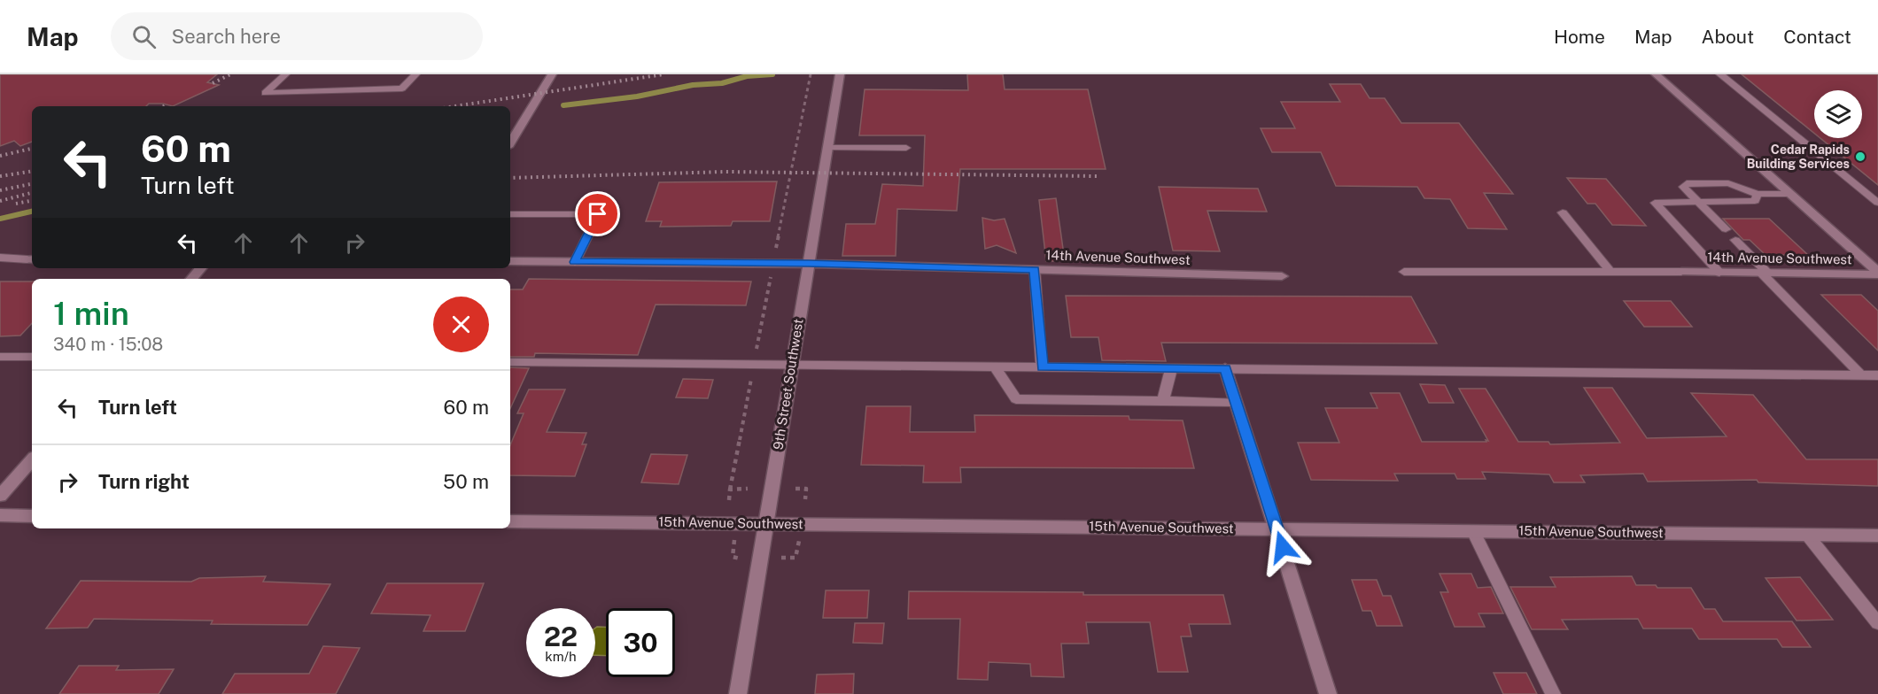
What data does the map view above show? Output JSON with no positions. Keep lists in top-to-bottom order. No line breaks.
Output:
{"streets":{"street":["14th Avenue Southwest","9th Street Southwest","15th Avenue Southwest"]},"crossings":[["14th Avenue Southwest","9th Street Southwest"],["9th Street Southwest","15th Avenue Southwest"]],"places":["Cedar Rapids Building Services"],"page":{"header":"Map","search":"Search here","nav":["Home","Map","About","Contact"],"turn":["60 m","Turn left"],"heading":["1 min","340 m · 15:08"],"list":[{"name":"Turn left","value":"60 m"},{"name":"Turn right","value":"50 m"}],"speed":"22 km/h","limit":"30"}}
